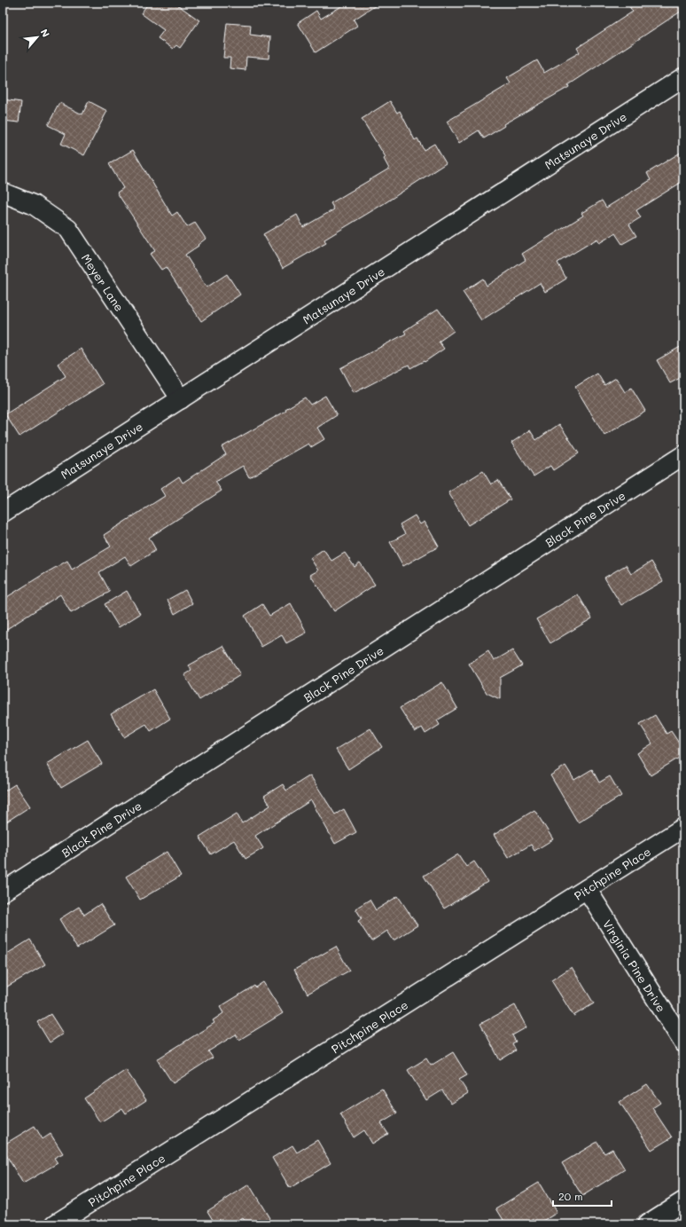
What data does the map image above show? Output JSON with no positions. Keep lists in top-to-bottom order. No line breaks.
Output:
{"streets":{"street":["Matsunaye Drive","Meyer Lane","Black Pine Drive","Pitchpine Place","Virginia Pine Drive"]},"crossings":[["Matsunaye Drive","Meyer Lane"],["Pitchpine Place","Virginia Pine Drive"]],"scale_bar":"20 m","north":"top right"}
